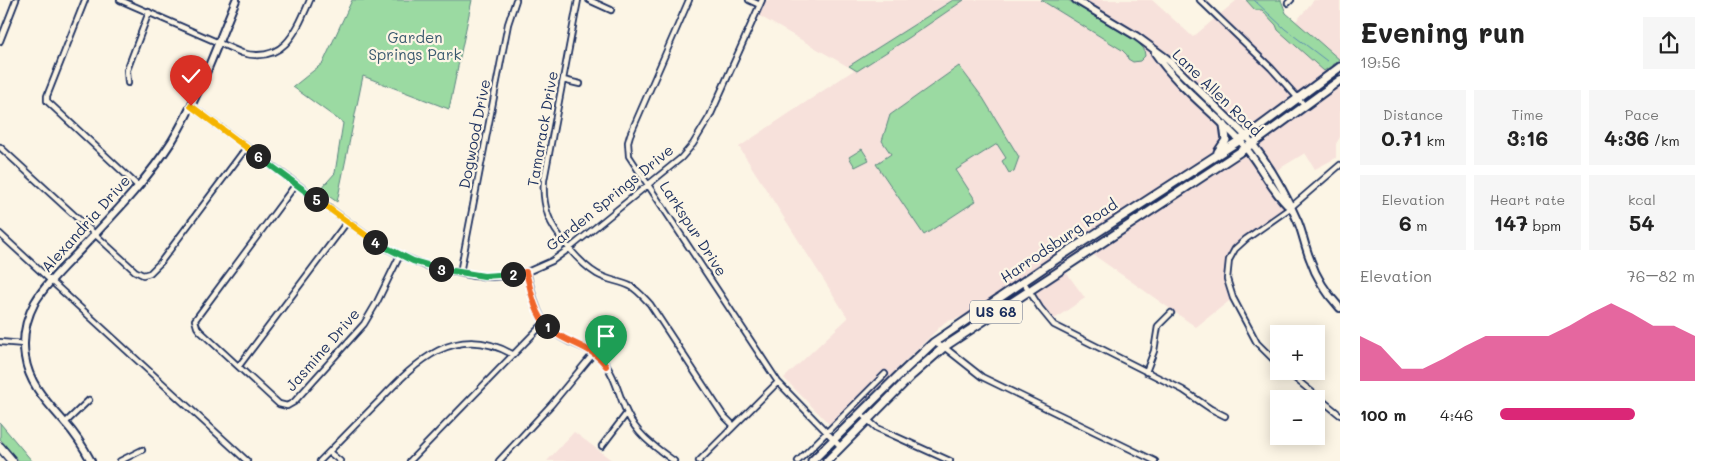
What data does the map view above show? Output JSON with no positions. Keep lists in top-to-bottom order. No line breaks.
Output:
{"streets":{"main road":["Lane Allen Road","Alexandria Drive","Harrodsburg Road","US 68"],"street":["Tamarack Drive","Dogwood Drive","Garden Springs Drive","Larkspur Drive","Jasmine Drive"]},"crossings":[["Lane Allen Road","Harrodsburg Road"],["Tamarack Drive","Garden Springs Drive"],["Dogwood Drive","Garden Springs Drive"],["Garden Springs Drive","Alexandria Drive"],["Garden Springs Drive","Larkspur Drive"],["Garden Springs Drive","Jasmine Drive"],["Larkspur Drive","Harrodsburg Road"]],"parks":["Garden Springs Park"],"page":{"heading":["Evening run","19:56"],"stats":[["Distance","0.71 km"],["Time","3:16"],["Pace","4:36 /km"],["Elevation","6 m"],["Heart rate","147 bpm"],["kcal","54"]],"pins":["6","5","4","3","2","1"],"chart":["Elevation","76–82 m"],"map_buttons":["+","−"],"list":[{"name":"100 m","note":"4:46"}]}}
